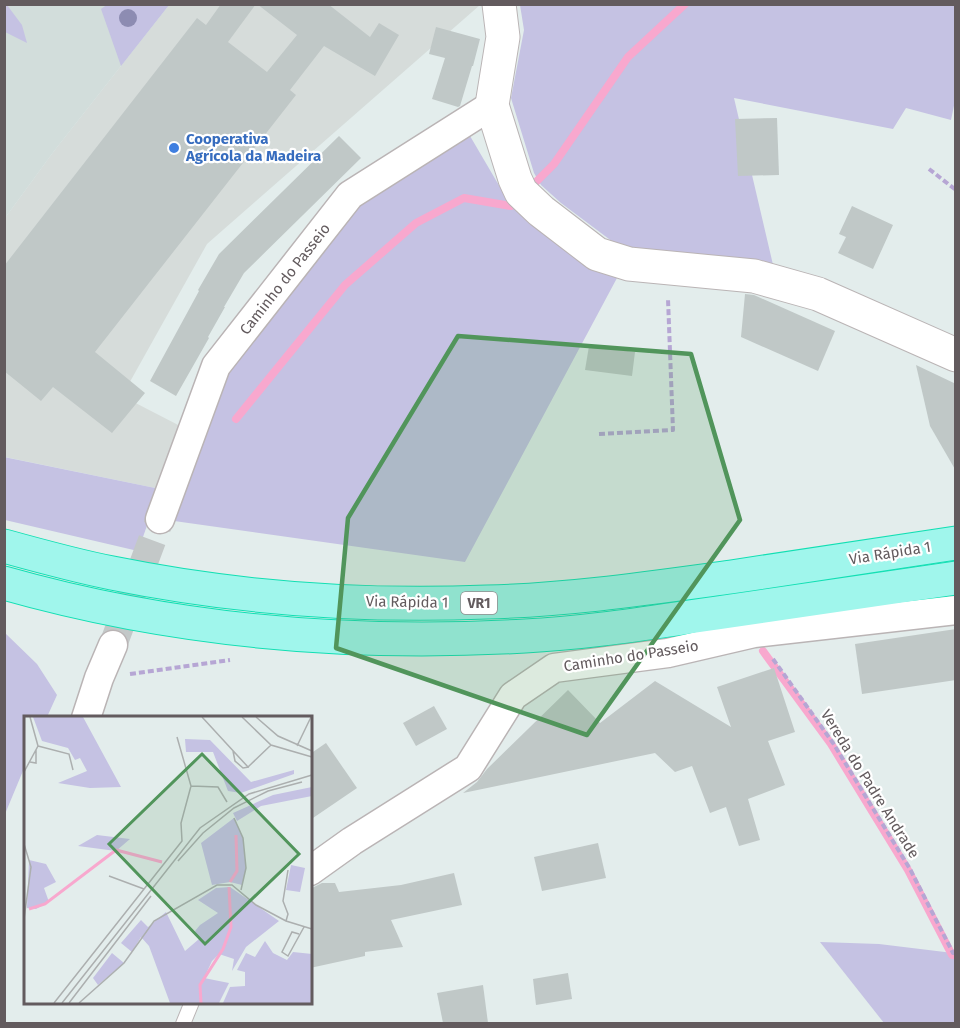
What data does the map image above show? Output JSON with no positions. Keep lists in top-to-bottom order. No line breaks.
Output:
{"streets":{"highway":["Via Rápida 1","VR1"],"street":["Caminho do Passeio"],"path":["Vereda do Padre Andrade"]},"crossings":[["Caminho do Passeio","Vereda do Padre Andrade"]],"places":["Cooperativa Agrícola da Madeira"]}
